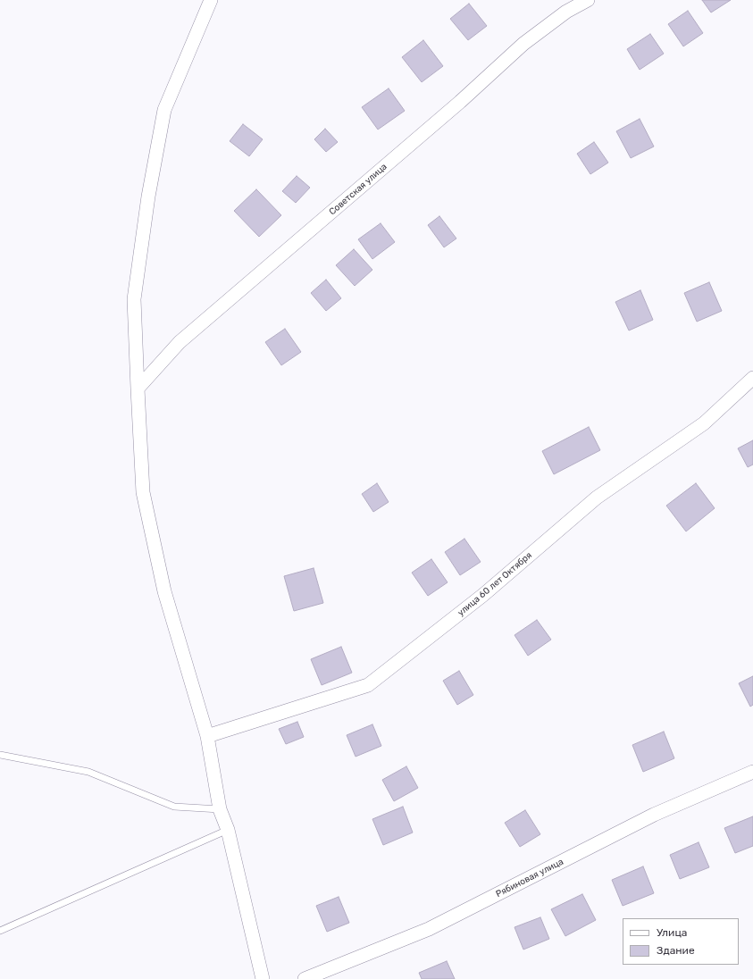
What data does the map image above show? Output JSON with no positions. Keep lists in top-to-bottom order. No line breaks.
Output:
{"streets":{"street":["Советская улица","улица 60 лет Октября","Рябиновая улица"]},"legend":["Улица","Здание"]}
